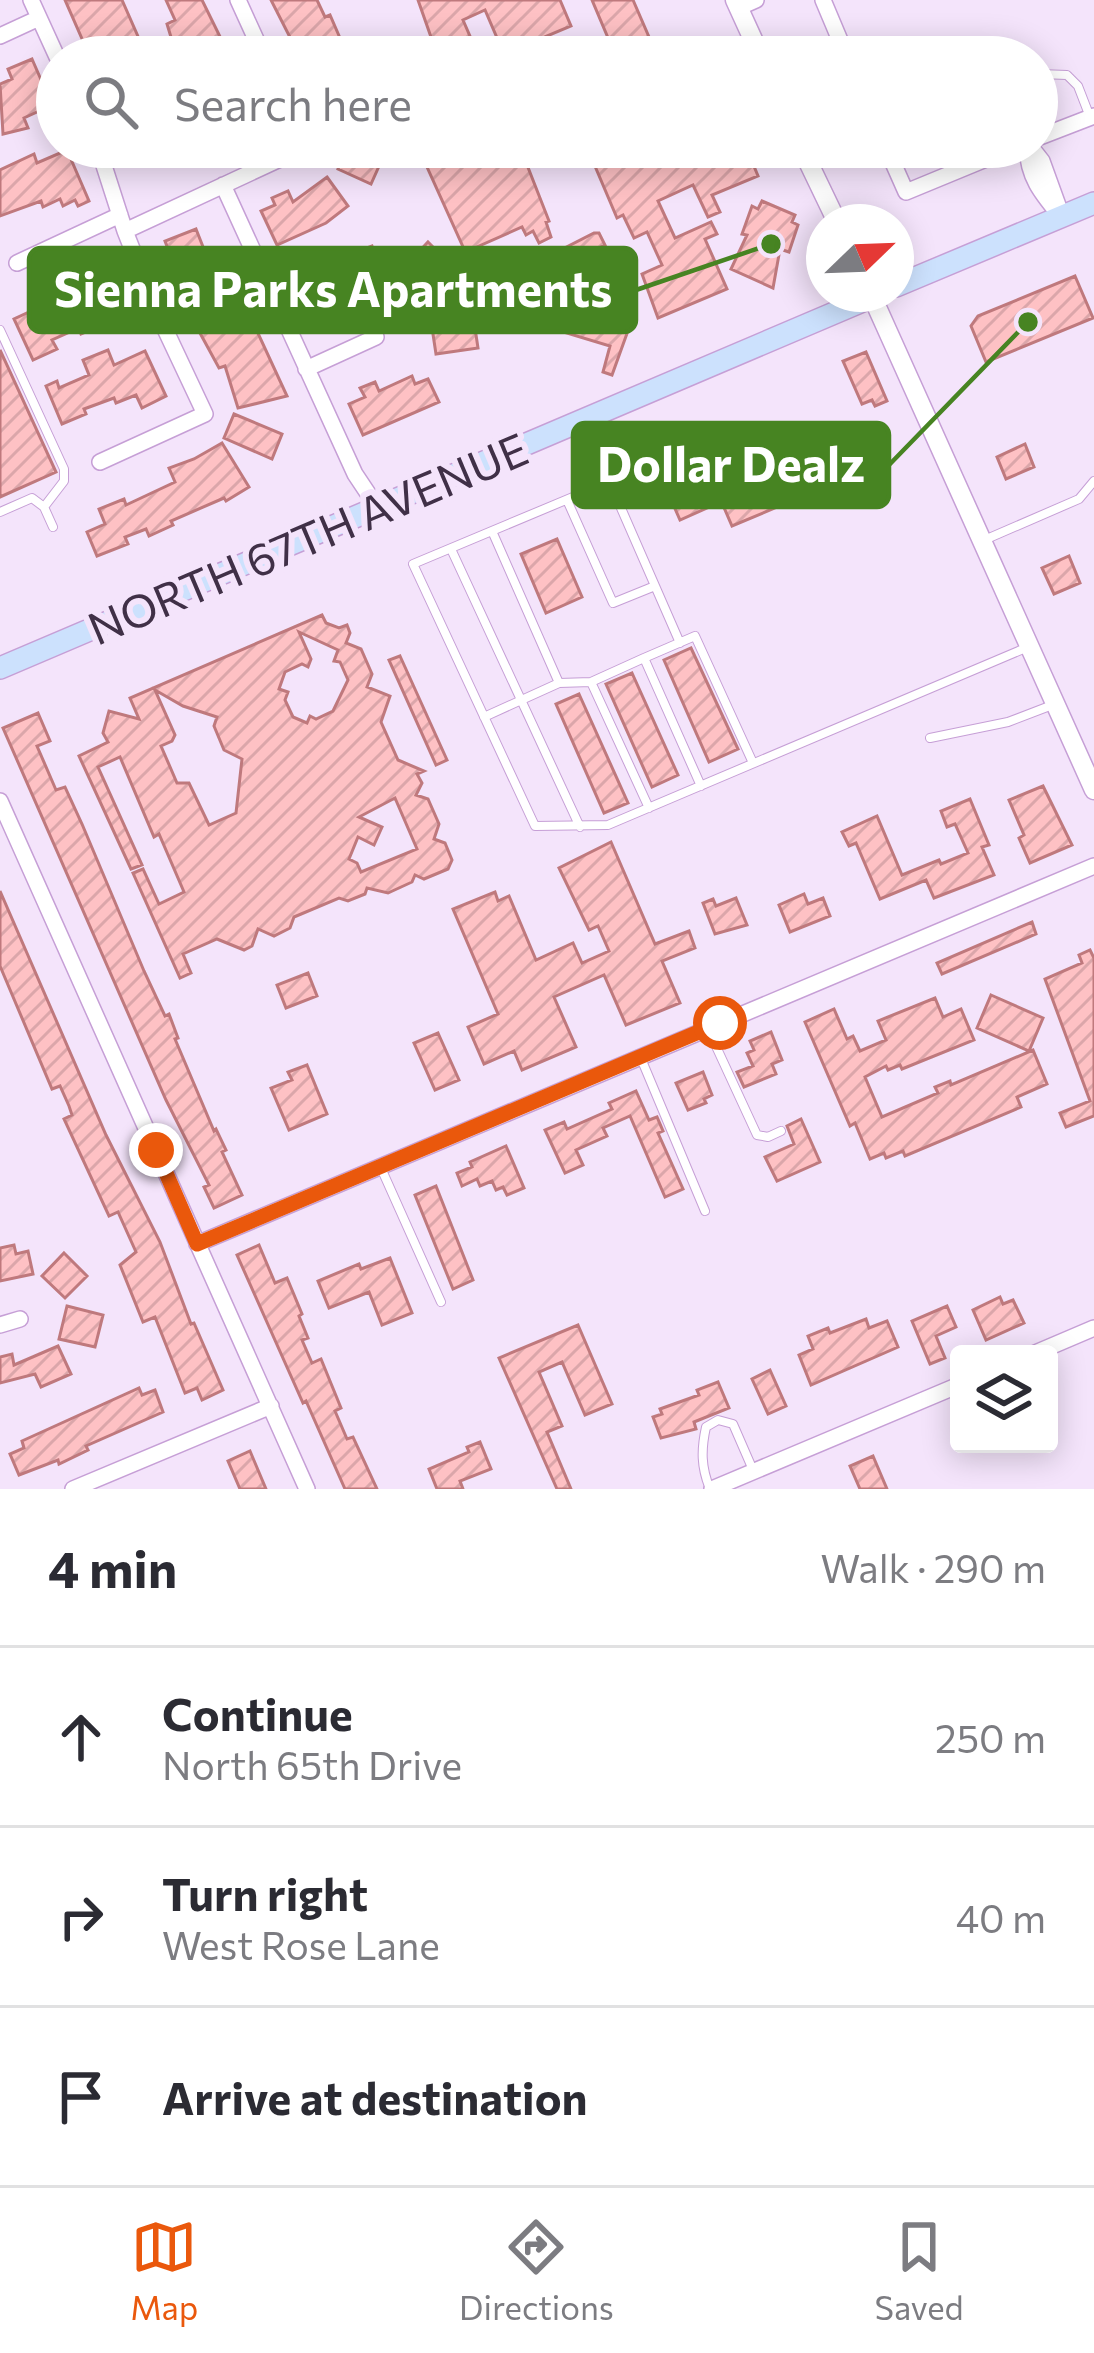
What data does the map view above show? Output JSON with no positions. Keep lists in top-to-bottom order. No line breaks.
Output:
{"streets":{"main road":["NORTH 67TH AVENUE"]},"places":["Sienna Parks Apartments","Dollar Dealz"],"north":"top right","page":{"search":"Search here","heading":["4 min","Walk · 290 m"],"list":[["Continue","North 65th Drive","250 m"],["Turn right","West Rose Lane","40 m"],"Arrive at destination"],"nav":["Map","Directions","Saved"]}}
